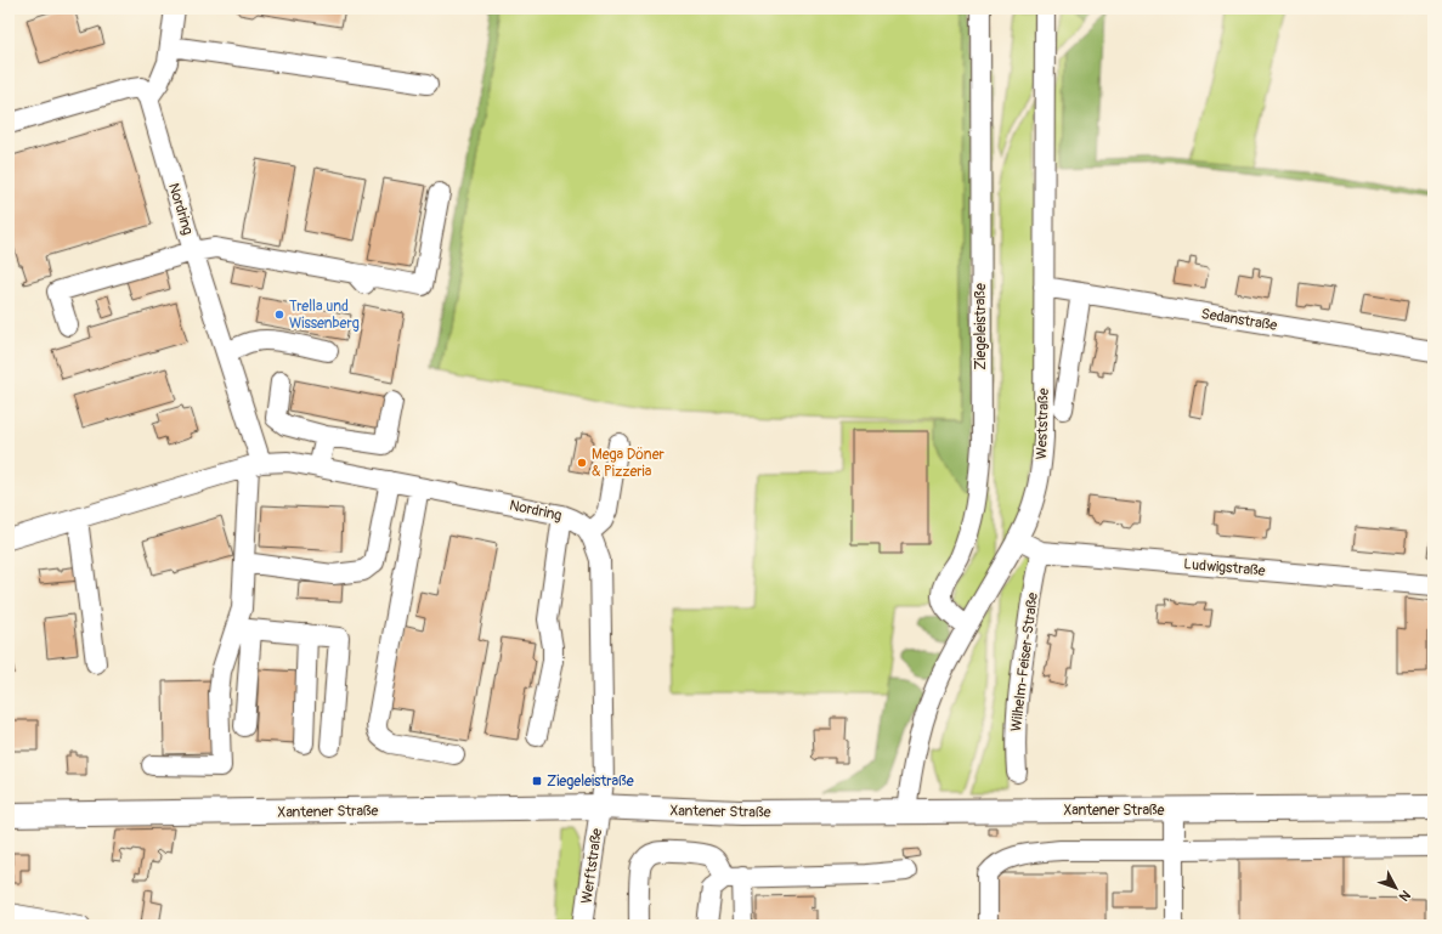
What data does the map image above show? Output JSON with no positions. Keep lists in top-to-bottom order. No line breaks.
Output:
{"streets":{"main road":["Xantener Straße"],"street":["Nordring","Sedanstraße","Ziegeleistraße","Weststraße","Ludwigstraße","Wilhelm-Feiser-Straße","Werftstraße"]},"crossings":[["Sedanstraße","Weststraße"],["Ziegeleistraße","Weststraße"],["Weststraße","Ludwigstraße"],["Weststraße","Xantener Straße"],["Ludwigstraße","Wilhelm-Feiser-Straße"],["Xantener Straße","Werftstraße"]],"places":{"other":["Trella und Wissenberg","Mega Döner & Pizzeria"],"transit":["Ziegeleistraße"]},"north":"bottom right"}
